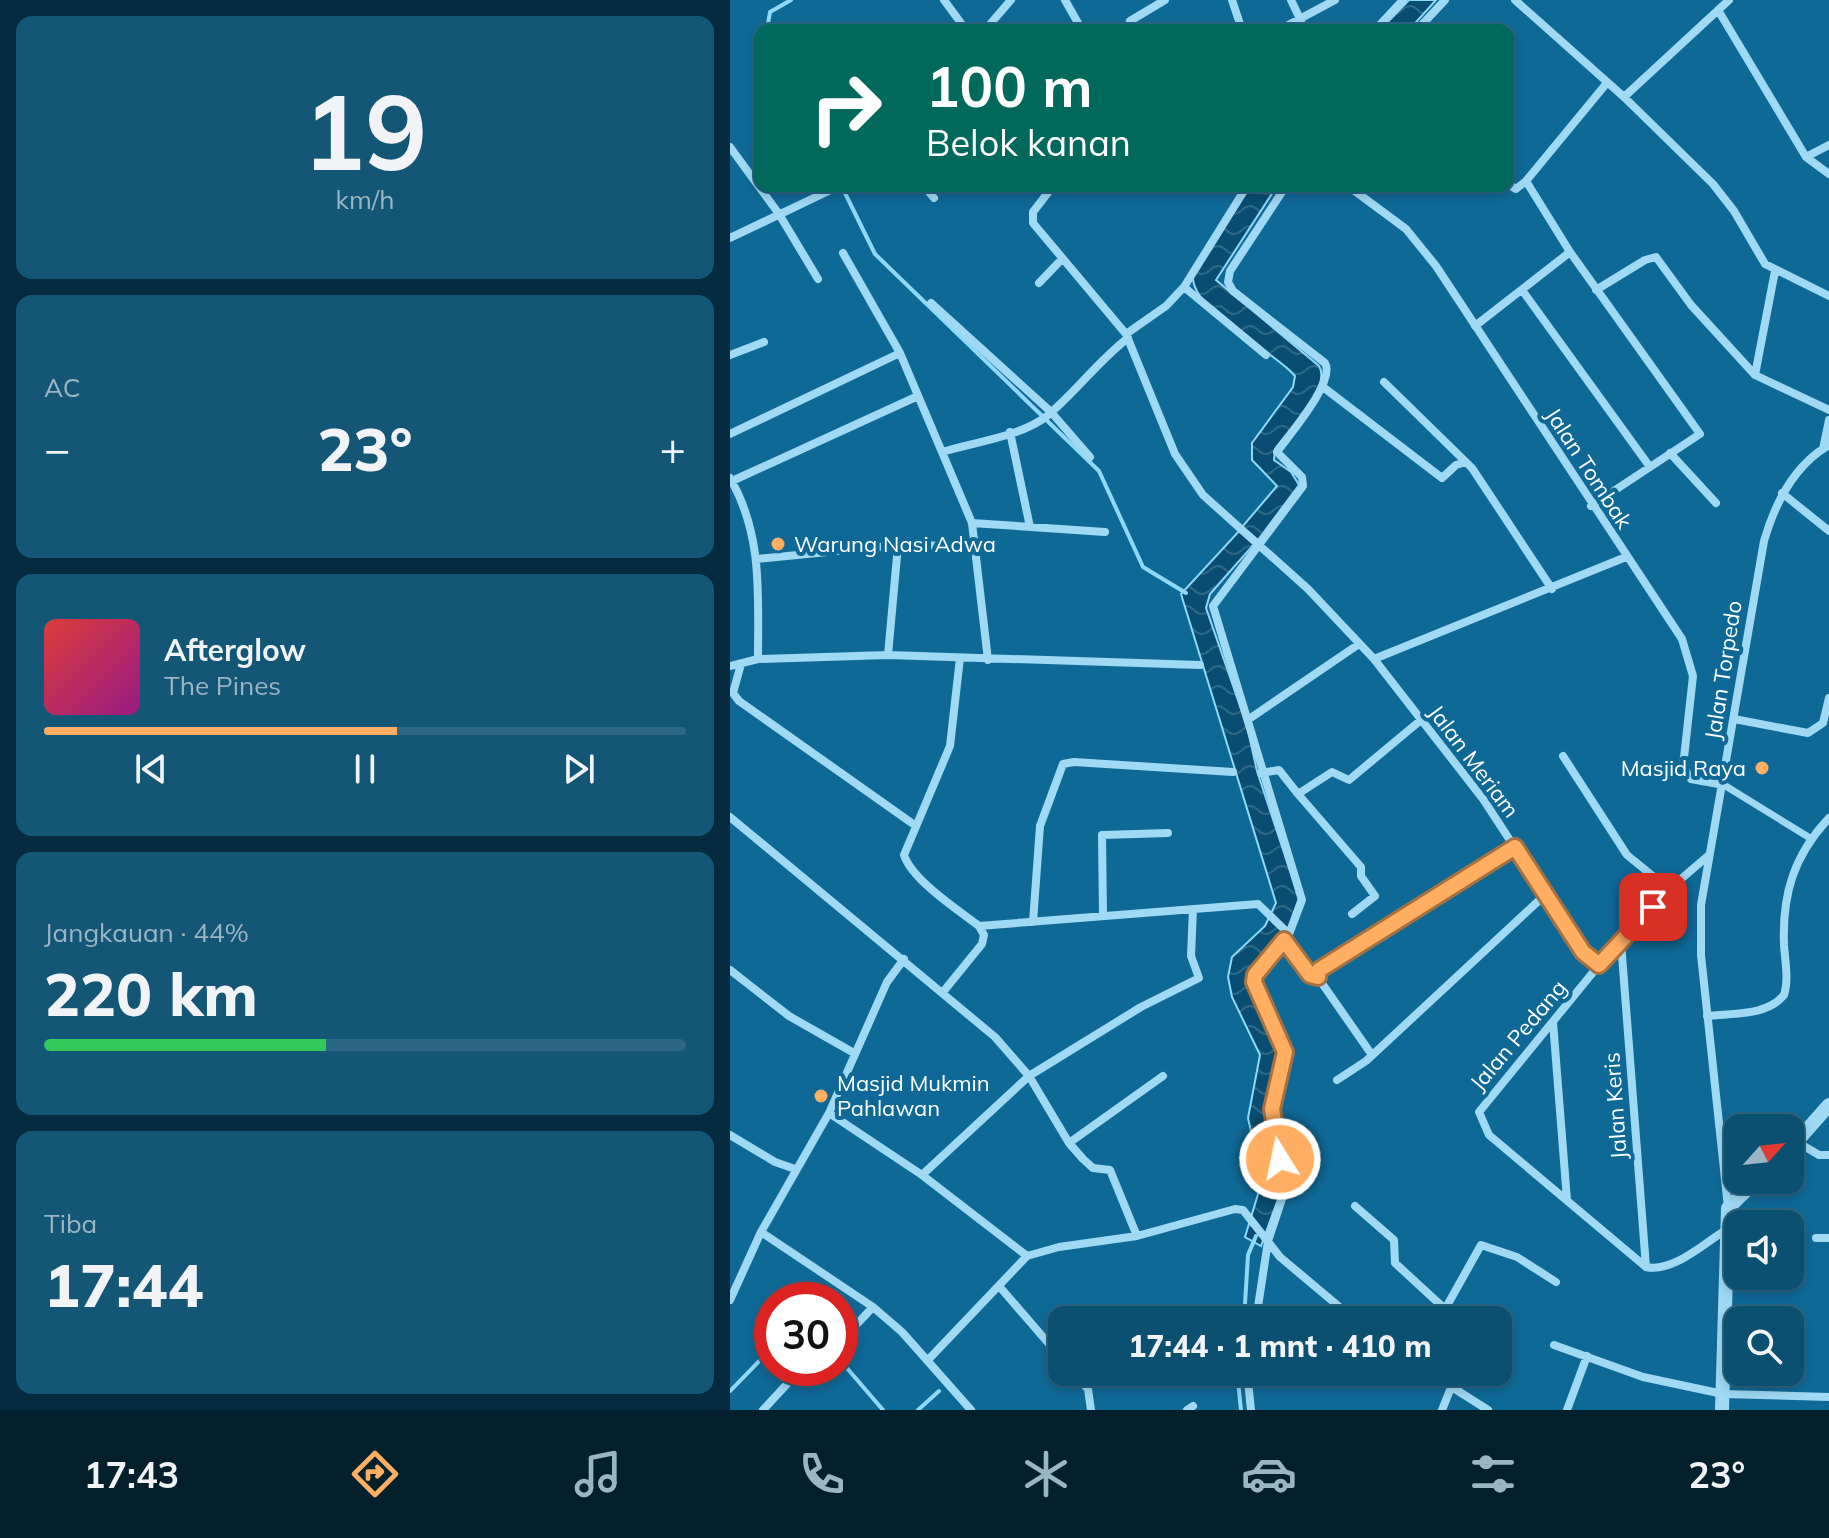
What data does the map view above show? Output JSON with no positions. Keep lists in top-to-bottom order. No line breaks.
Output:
{"streets":{"street":["Jalan Tombak","Jalan Torpedo","Jalan Meriam","Jalan Pedang","Jalan Keris"]},"crossings":[["Jalan Tombak","Jalan Torpedo"],["Jalan Torpedo","Jalan Pedang"],["Jalan Meriam","Jalan Pedang"],["Jalan Pedang","Jalan Keris"]],"places":["Warung Nasi Adwa","Masjid Raya","Masjid Mukmin Pahlawan"],"north":"top right","page":{"tile":[["19","km/h"],"AC",["Jangkauan · 44%","220 km"],["Tiba","17:44"]],"turn":["100 m","Belok kanan"],"heat":["−","23°","+"],"song":["Afterglow","The Pines"],"limit":"30","trip":"17:44 · 1 mnt · 410 m","tabs":["17:43","23°"]}}
